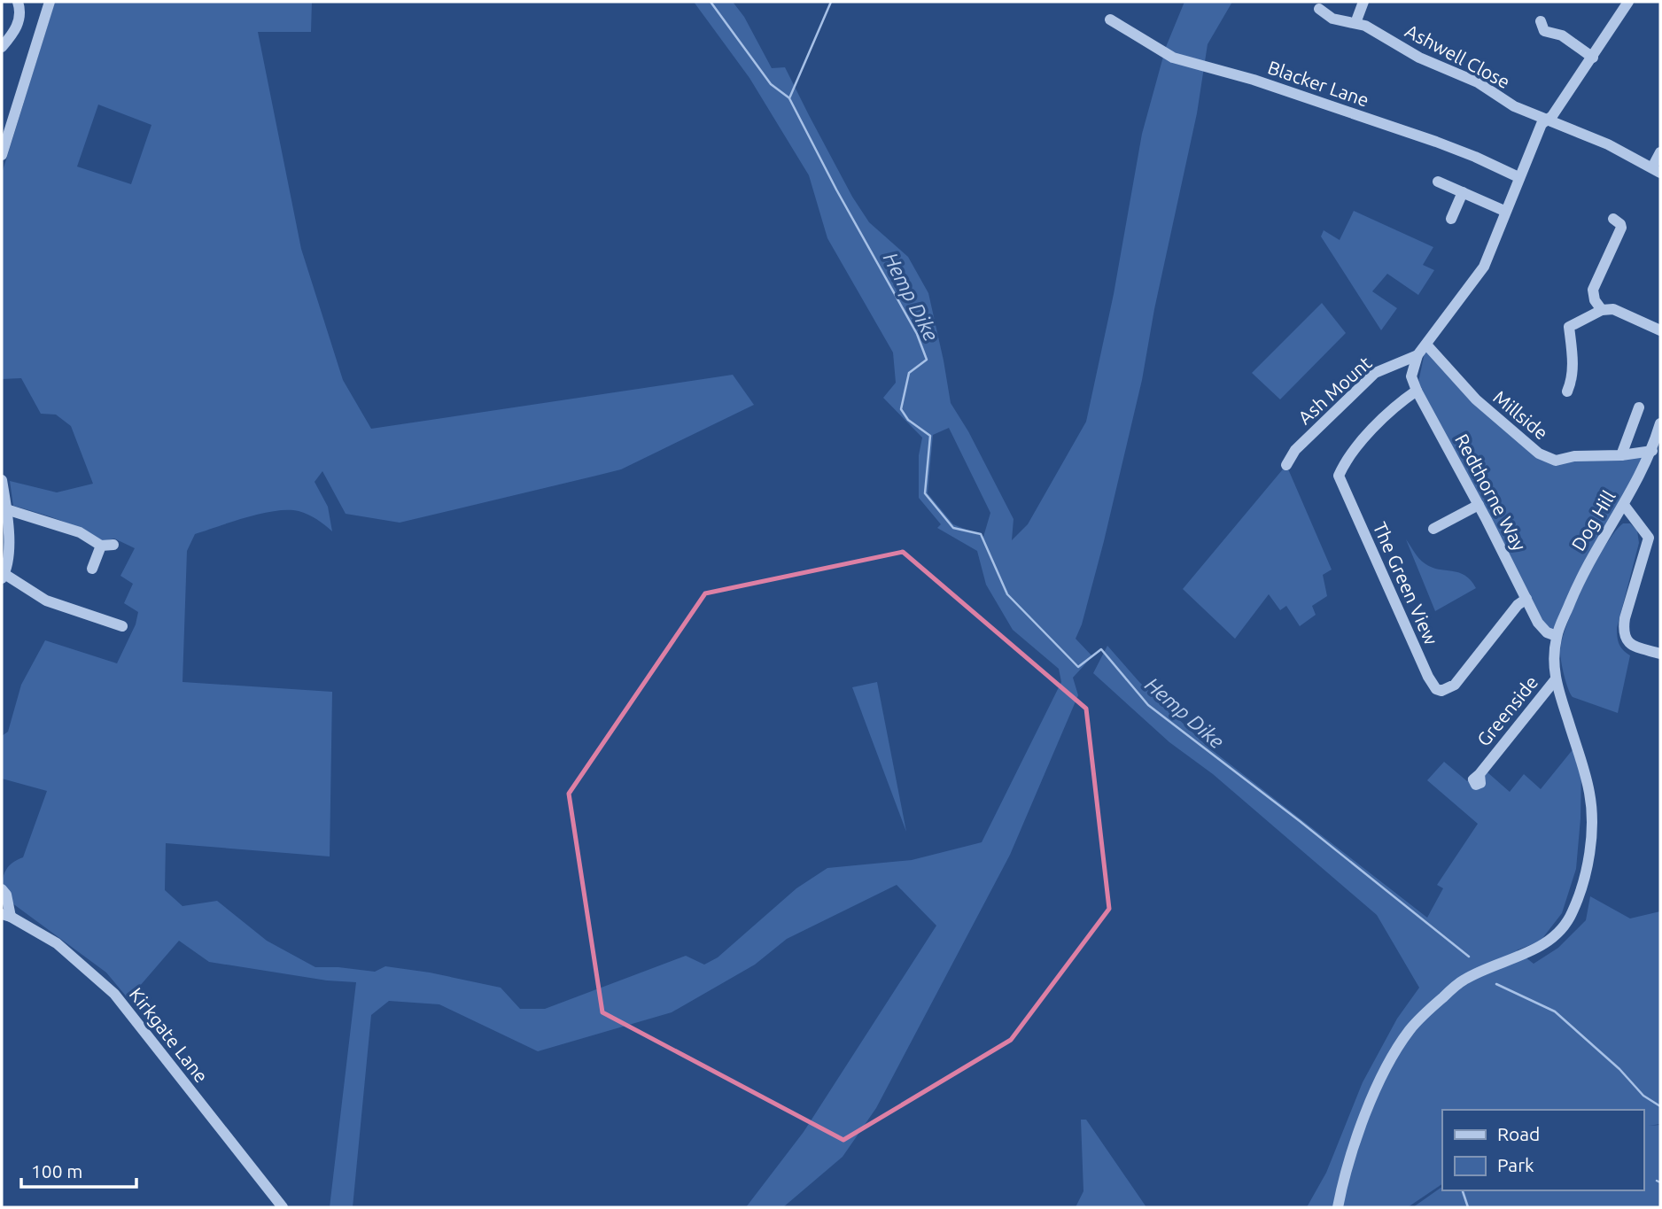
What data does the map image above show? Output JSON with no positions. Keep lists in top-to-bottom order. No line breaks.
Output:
{"streets":{"street":["Ashwell Close","Blacker Lane","Ash Mount","Millside","Redthorne Way","Dog Hill","The Green View","Greenside","Kirkgate Lane"]},"crossings":[["Ash Mount","Redthorne Way"],["Millside","Dog Hill"],["Redthorne Way","Dog Hill"],["Redthorne Way","The Green View"]],"water":["Hemp Dike"],"legend":["Road","Park"],"scale_bar":"100 m"}
